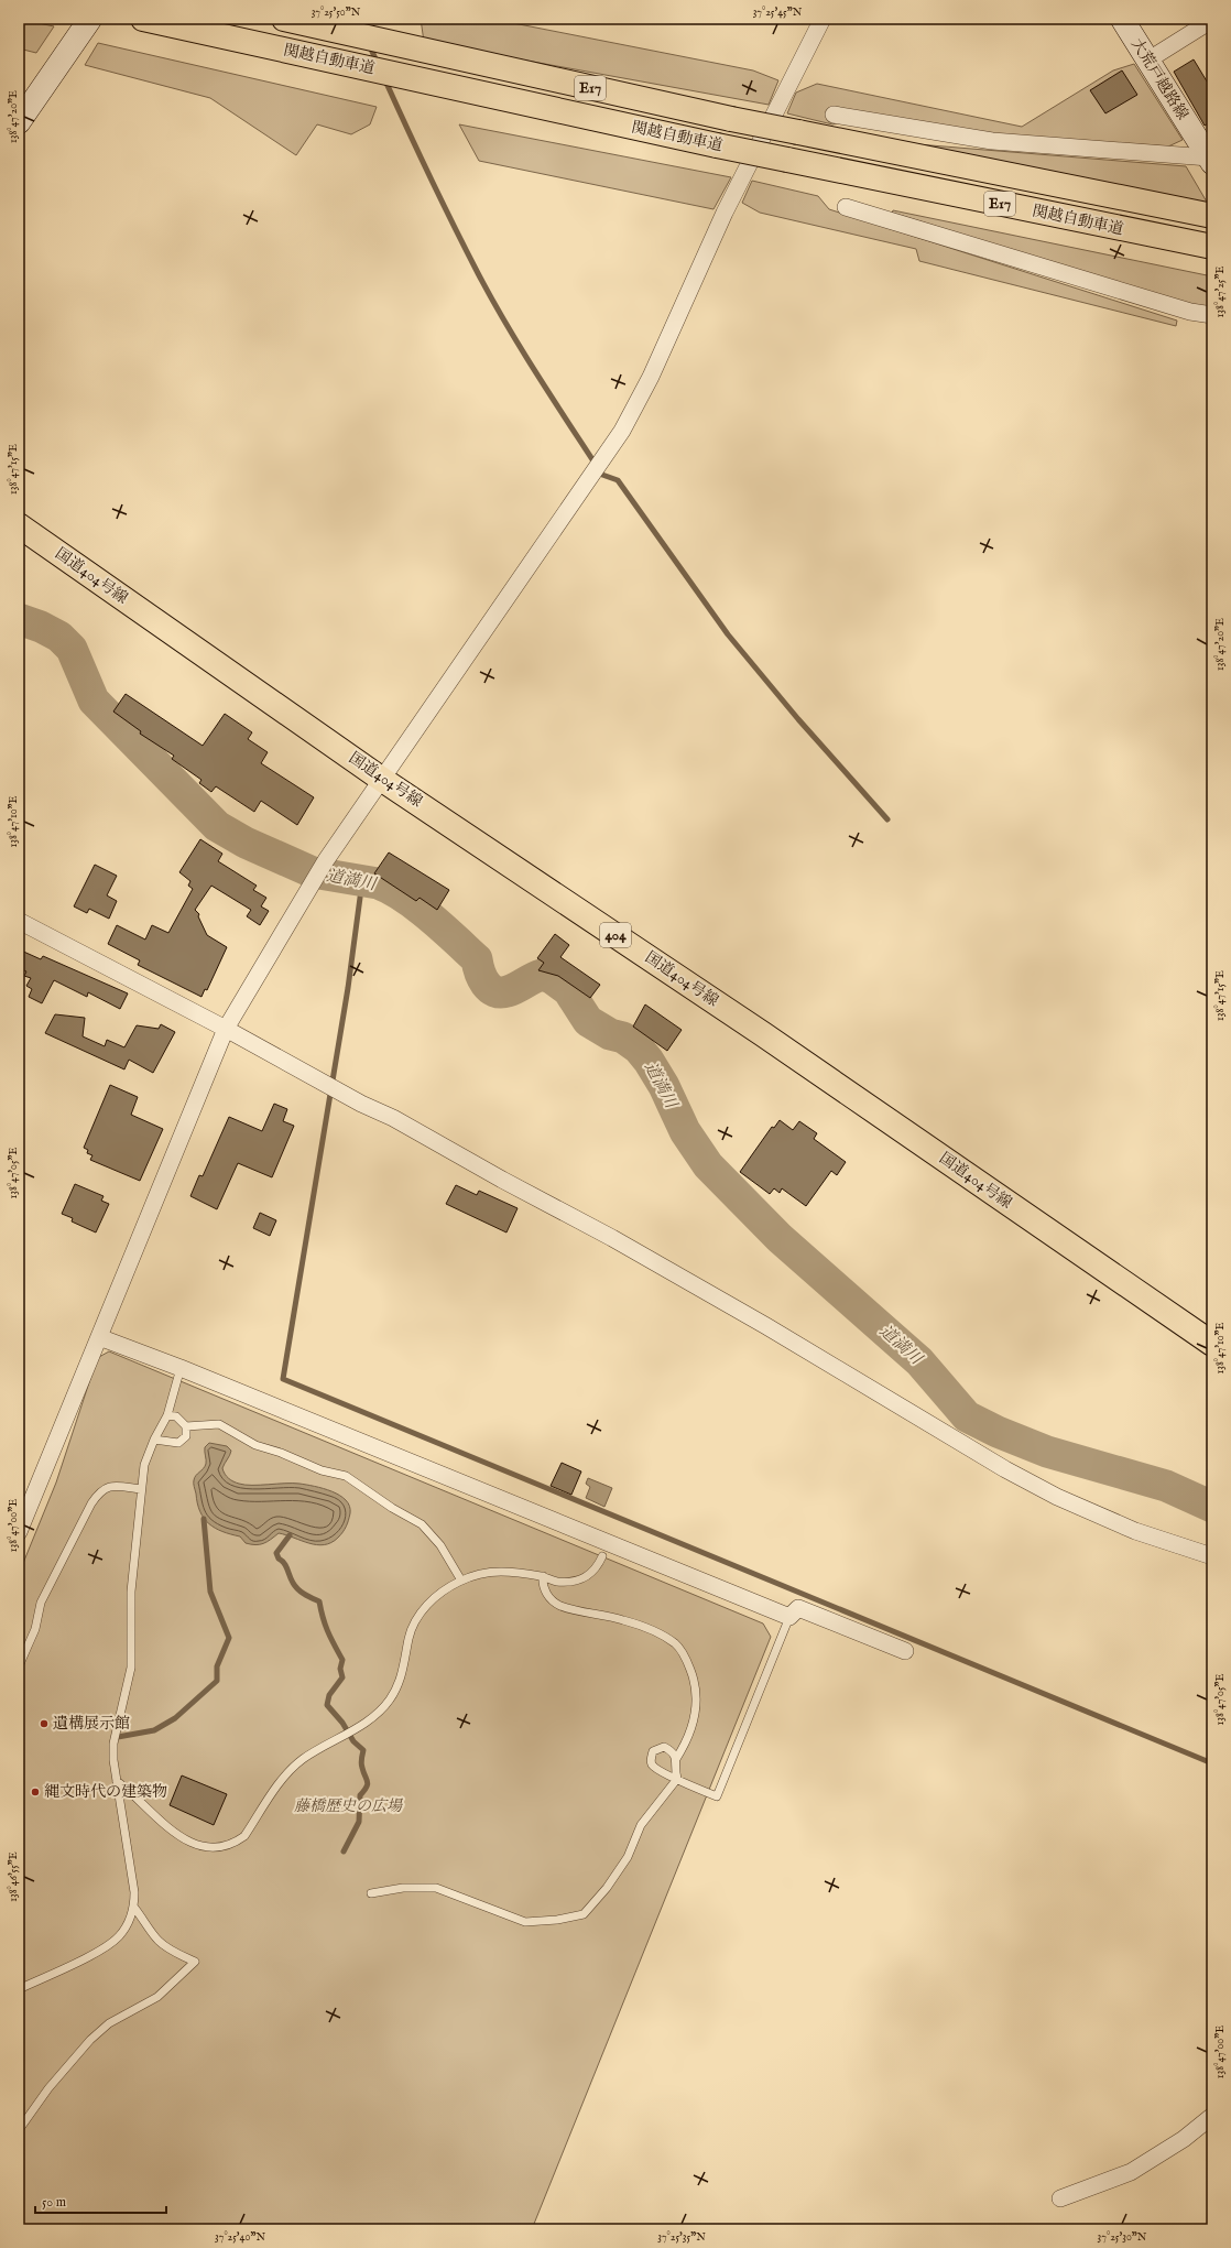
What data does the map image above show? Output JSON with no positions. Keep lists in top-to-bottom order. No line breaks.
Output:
{"streets":{"highway":["関越自動車道","E17","国道404号線","404"],"main road":["大荒戸越路線"]},"water":["道満川"],"parks":["藤橋歴史の広場"],"places":["遺構展示館","縄文時代の建築物"],"scale_bar":"50 m","coordinates":["37°25'50\"N","37°25'45\"N","138°47'20\"E","138°47'25\"E","138°47'15\"E","138°47'10\"E","138°47'05\"E","138°47'00\"E","138°46'55\"E","37°25'40\"N","37°25'35\"N","37°25'30\"N"]}
